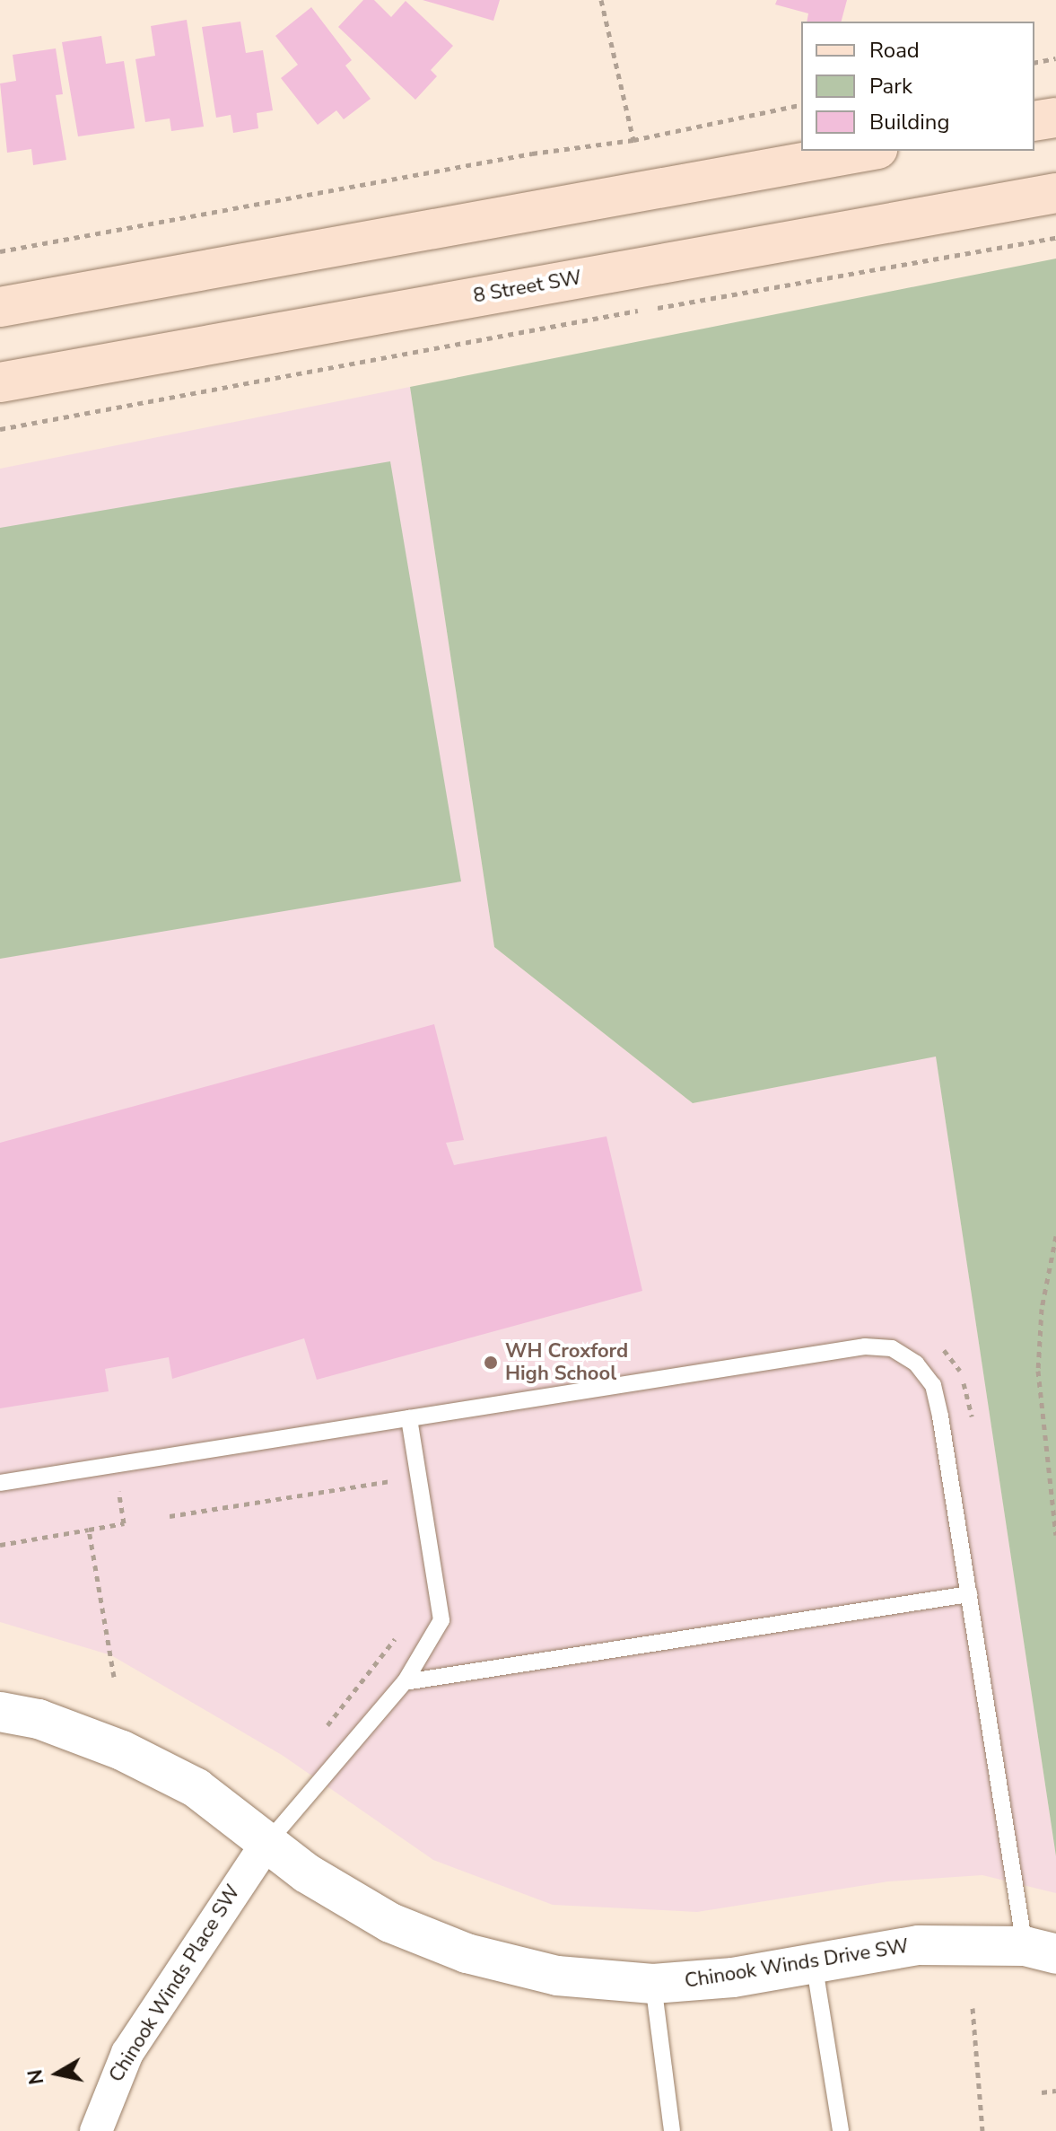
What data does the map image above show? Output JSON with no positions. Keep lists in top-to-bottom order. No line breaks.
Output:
{"streets":{"main road":["8 Street SW"],"street":["Chinook Winds Drive SW","Chinook Winds Place SW"]},"crossings":[["Chinook Winds Drive SW","Chinook Winds Place SW"]],"places":["WH Croxford High School"],"legend":["Road","Park","Building"],"north":"left"}
